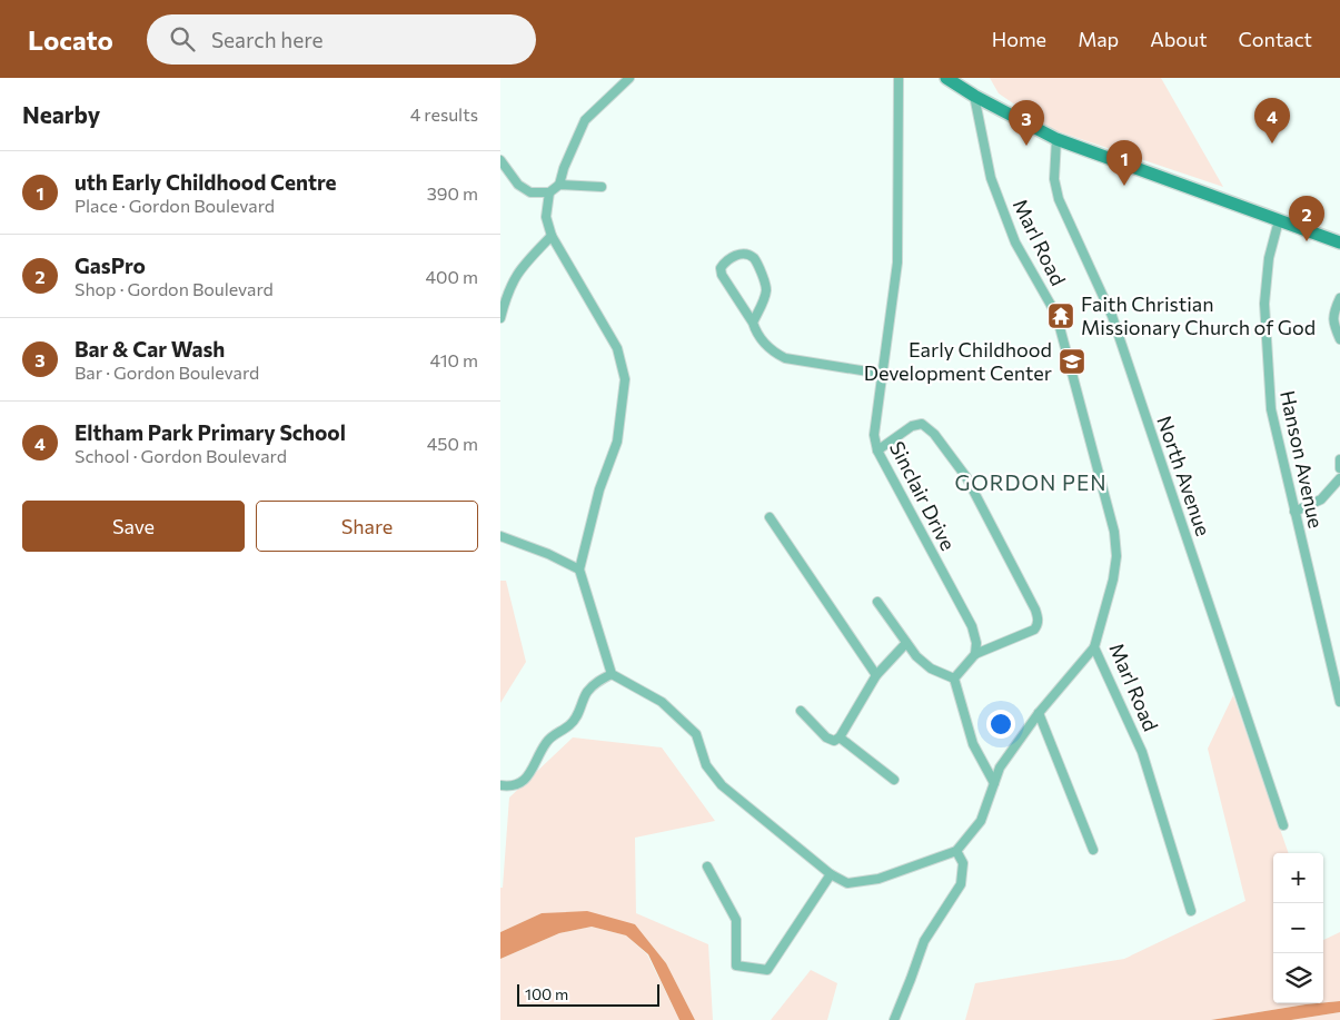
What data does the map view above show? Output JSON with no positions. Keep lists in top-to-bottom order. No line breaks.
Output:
{"streets":{"street":["Marl Road","Hanson Avenue","North Avenue","Sinclair Drive"]},"districts":["GORDON PEN"],"places":{"temple":["Faith Christian Missionary Church of God"],"school or university":["Early Childhood Development Center"]},"scale_bar":"100 m","page":{"header":"Locato","search":"Search here","nav":["Home","Map","About","Contact"],"heading":["Nearby","4 results"],"pins":["4","3","1","2"],"list":[{"mark":"1","name":"uth Early Childhood Centre","note":"Place · Gordon Boulevard","value":"390 m"},{"mark":"2","name":"GasPro","note":"Shop · Gordon Boulevard","value":"400 m"},{"mark":"3","name":"Bar & Car Wash","note":"Bar · Gordon Boulevard","value":"410 m"},{"mark":"4","name":"Eltham Park Primary School","note":"School · Gordon Boulevard","value":"450 m"}],"buttons":["Save","Share"],"map_buttons":["+","−"],"scale":"100 m"}}
